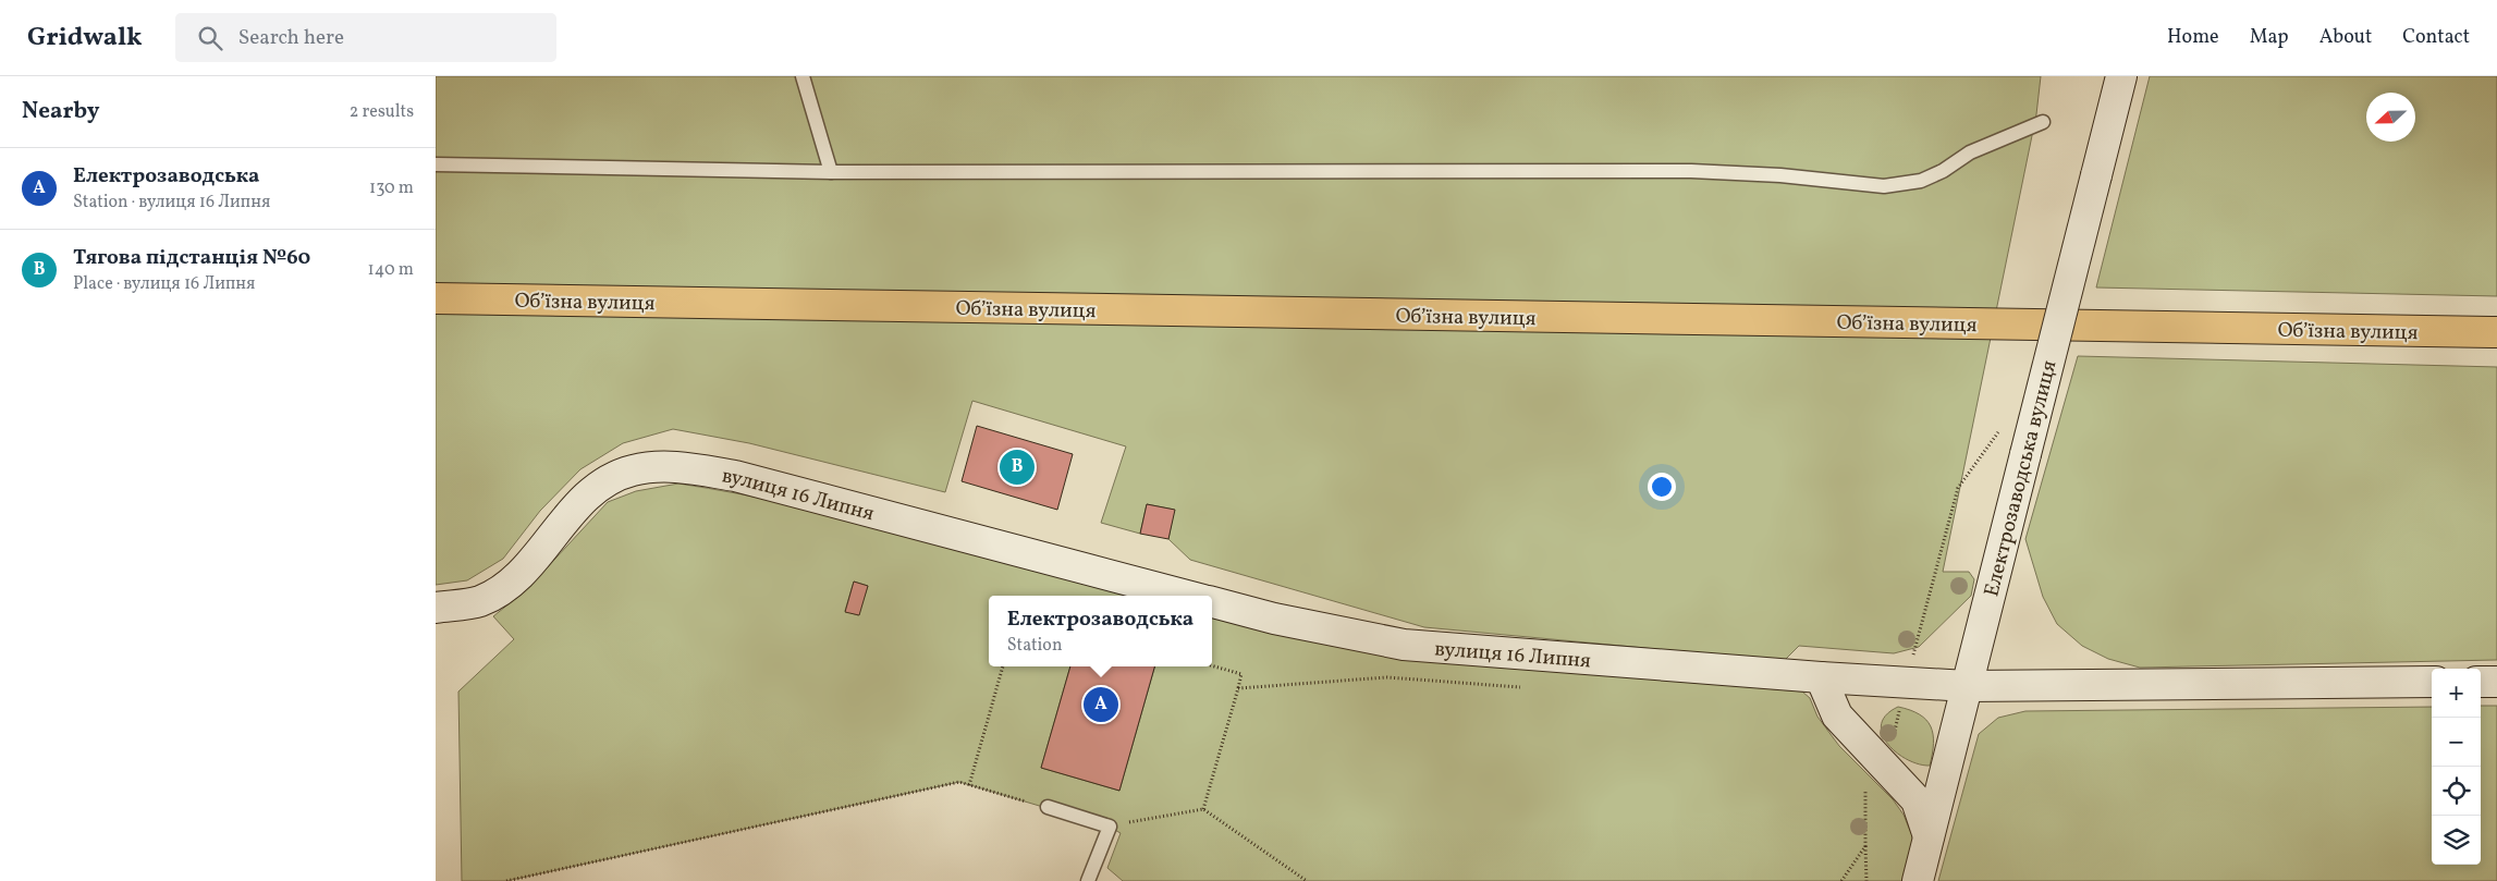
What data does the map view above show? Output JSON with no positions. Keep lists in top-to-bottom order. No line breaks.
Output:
{"streets":{"main road":["Обʼїзна вулиця"],"street":["Електрозаводська вулиця","вулиця 16 Липня"]},"crossings":[["Електрозаводська вулиця","вулиця 16 Липня"]],"north":"left","page":{"header":"Gridwalk","search":"Search here","nav":["Home","Map","About","Contact"],"heading":["Nearby","2 results"],"list":[{"mark":"A","name":"Електрозаводська","note":"Station · вулиця 16 Липня","value":"130 m"},{"mark":"B","name":"Тягова підстанція №60","note":"Place · вулиця 16 Липня","value":"140 m"}],"pins":["B","A"],"popup":["Електрозаводська","Station"],"map_buttons":["+","−"]}}
